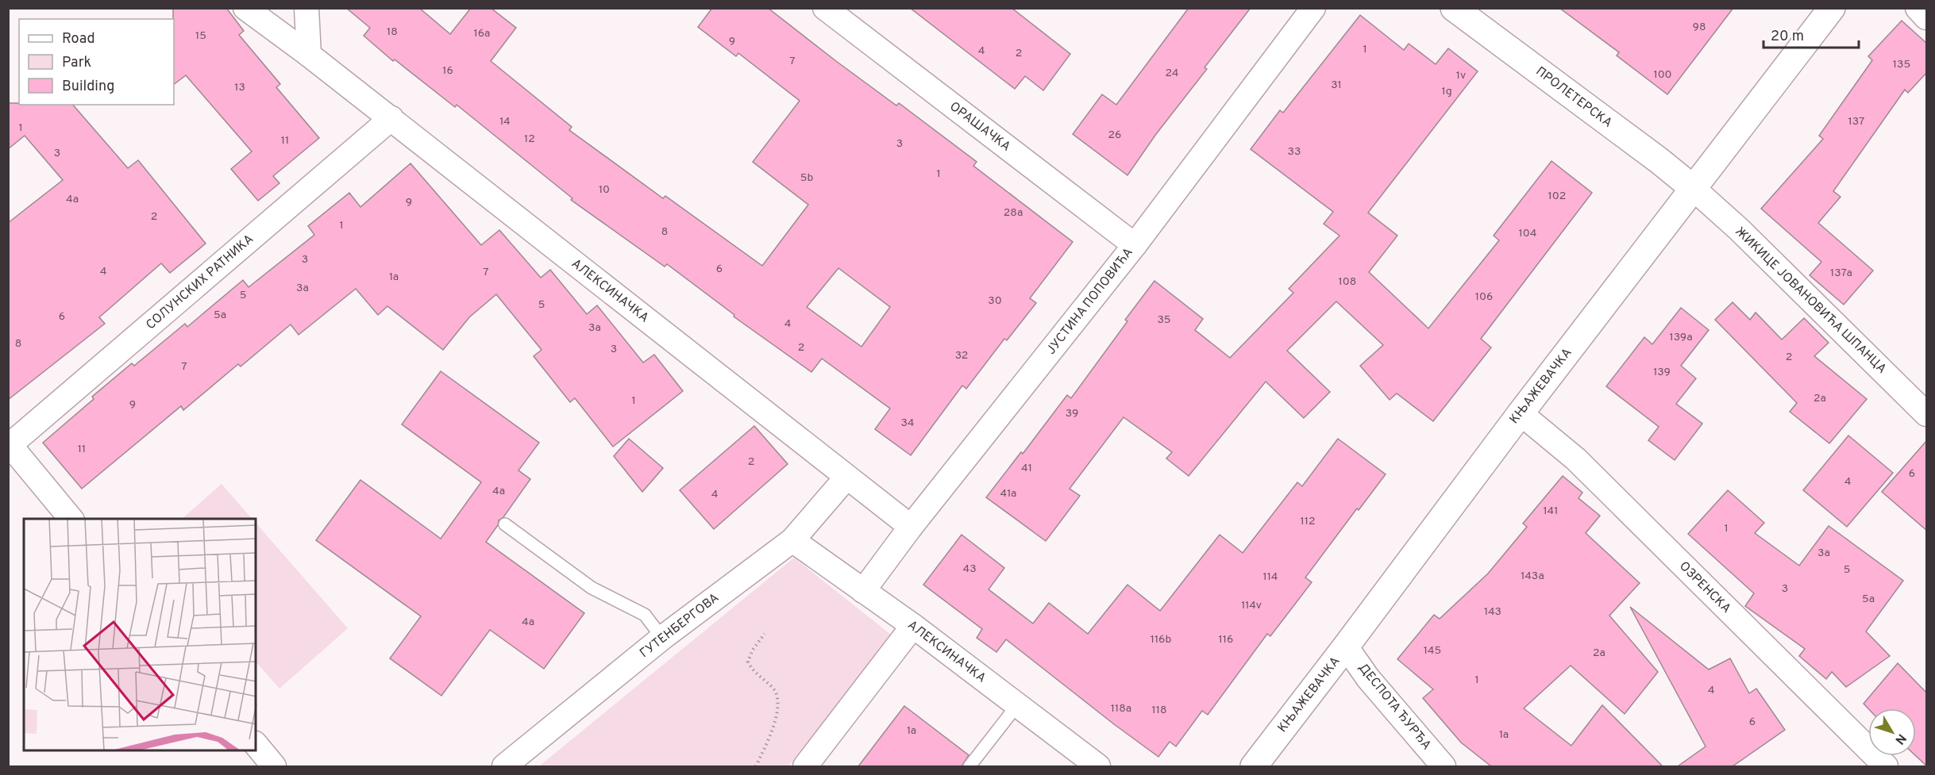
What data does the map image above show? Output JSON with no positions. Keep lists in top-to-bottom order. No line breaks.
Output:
{"streets":{"main road":["ПРОЛЕТЕРСКА","КЊАЖЕВАЧКА"],"street":["ОРАШАЧКА","СОЛУНСКИХ РАТНИКА","АЛЕКСИНАЧКА","ЖИКИЦЕ ЈОВАНОВИЋА ШПАНЦА","ЈУСТИНА ПОПОВИЋА","ОЗРЕНСКА","ГУТЕНБЕРГОВА","ДЕСПОТА ЂУРЂА"]},"crossings":[["ПРОЛЕТЕРСКА","ЖИКИЦЕ ЈОВАНОВИЋА ШПАНЦА"],["ПРОЛЕТЕРСКА","КЊАЖЕВАЧКА"],["ОРАШАЧКА","ЈУСТИНА ПОПОВИЋА"],["СОЛУНСКИХ РАТНИКА","АЛЕКСИНАЧКА"],["АЛЕКСИНАЧКА","ЈУСТИНА ПОПОВИЋА"],["АЛЕКСИНАЧКА","ГУТЕНБЕРГОВА"],["ЖИКИЦЕ ЈОВАНОВИЋА ШПАНЦА","КЊАЖЕВАЧКА"],["КЊАЖЕВАЧКА","ОЗРЕНСКА"],["КЊАЖЕВАЧКА","ДЕСПОТА ЂУРЂА"]],"house_numbers":["98","18","16a","15","9","1","4","2","7","135","16","24","100","1v","31","13","1g","14","137","1","26","12","11","3","33","3","1","5b","10","102","4a","9","28a","2","1","8","104","3","6","4","7","137a","1a","108","3a","5","106","30","5","5a","6","35","4","3a","139a","8","2","3","32","2","7","139","2a","1","9","39","34","11","2","41","6","4","4а","41a","4","141","112","1","3a","43","5","143a","114","3","5a","114v","143","4a","116b","116","145","2a","1","4","118a","118","6","1a","1a"],"legend":["Road","Park","Building"],"scale_bar":"20 m","north":"bottom right"}
